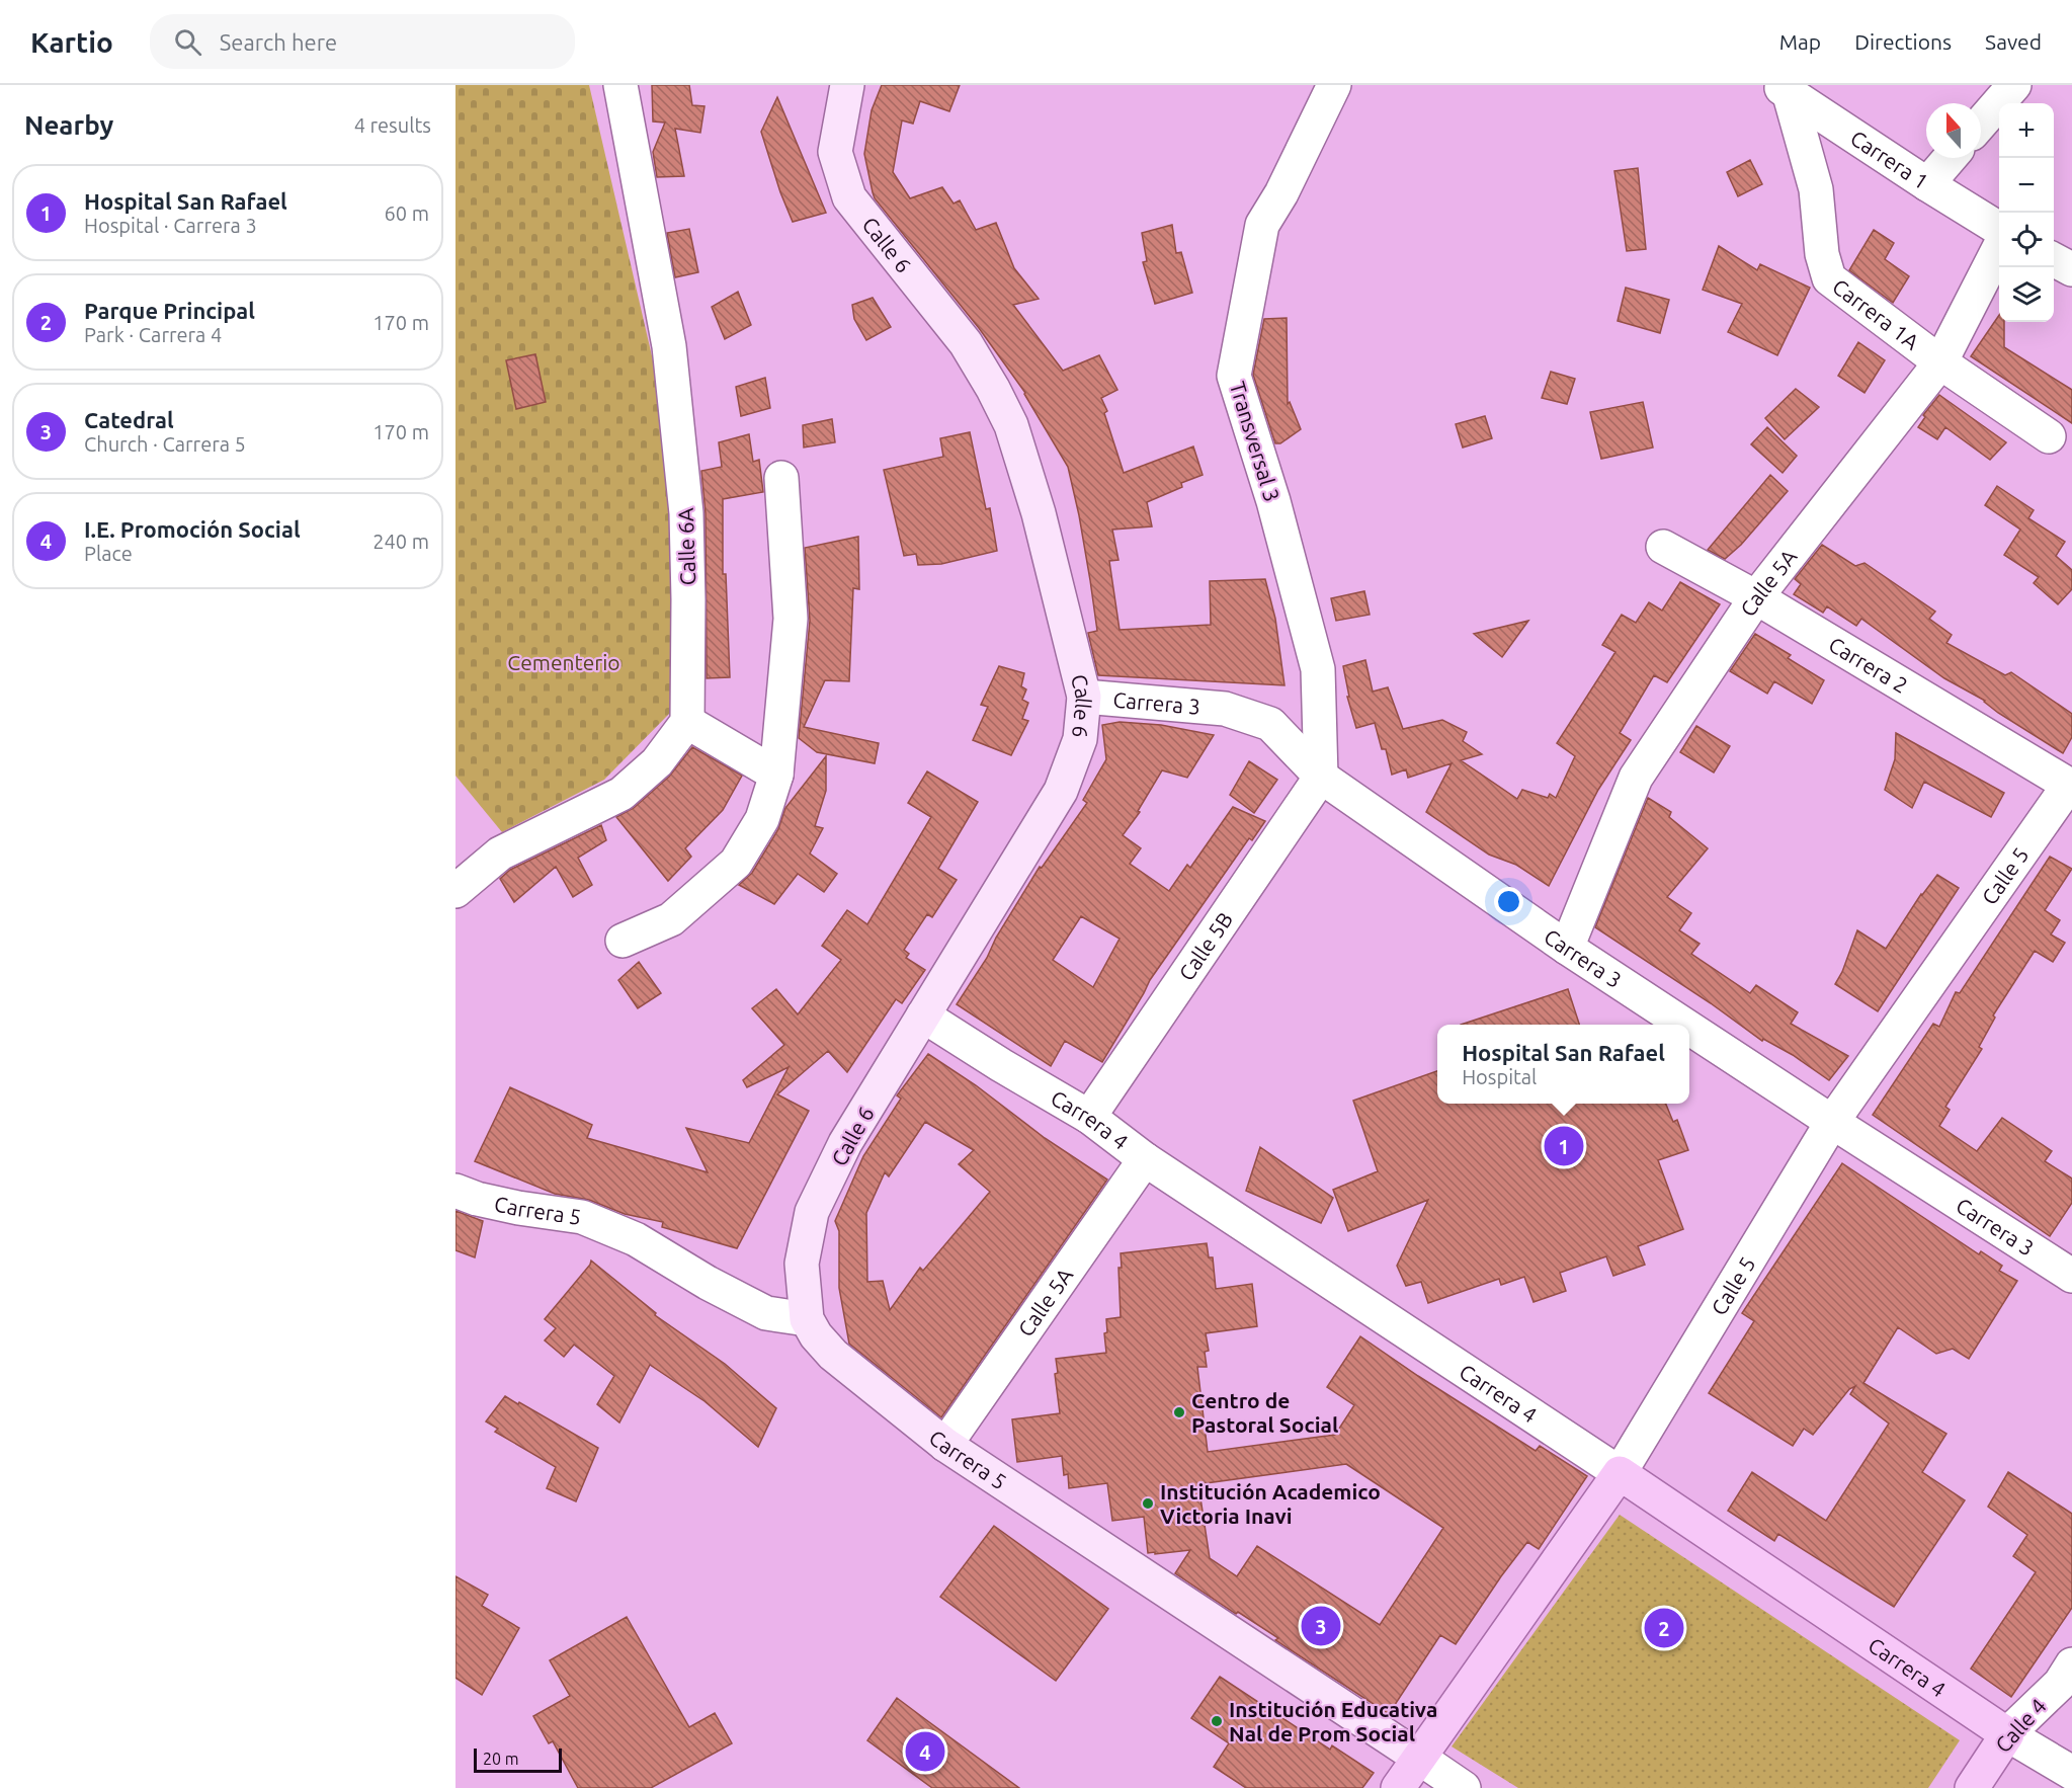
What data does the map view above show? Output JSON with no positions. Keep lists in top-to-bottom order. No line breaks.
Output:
{"streets":{"main road":["Calle 6","Calle 5","Carrera 4","Carrera 5","Calle 4"],"street":["Carrera 1","Carrera 1A","Transversal 3","Calle 6A","Calle 5A","Carrera 2","Carrera 3","Calle 5B"]},"crossings":[["Carrera 1","Carrera 1A"],["Calle 6","Carrera 3"],["Calle 6","Carrera 4"],["Calle 6","Carrera 5"],["Carrera 1A","Calle 5A"],["Transversal 3","Carrera 3"],["Transversal 3","Calle 5B"],["Calle 5A","Carrera 2"],["Calle 5A","Carrera 3"],["Calle 5A","Carrera 4"],["Calle 5A","Carrera 5"],["Carrera 2","Calle 5"],["Carrera 3","Calle 5"],["Carrera 3","Calle 5B"],["Calle 5","Carrera 4"],["Calle 5","Carrera 5"],["Calle 5B","Carrera 4"],["Carrera 4","Calle 4"]],"parks":["Cementerio"],"places":["Centro de Pastoral Social","Institución Academico Victoria Inavi","Institución Educativa Nal de Prom Social"],"scale_bar":"20 m","north":"top","page":{"header":"Kartio","search":"Search here","nav":["Map","Directions","Saved"],"heading":["Nearby","4 results"],"map_buttons":["+","−"],"list":[{"mark":"1","name":"Hospital San Rafael","note":"Hospital · Carrera 3","value":"60 m"},{"mark":"2","name":"Parque Principal","note":"Park · Carrera 4","value":"170 m"},{"mark":"3","name":"Catedral","note":"Church · Carrera 5","value":"170 m"},{"mark":"4","name":"I.E. Promoción Social","note":"Place","value":"240 m"}],"popup":["Hospital San Rafael","Hospital"],"pins":["1","3","2","4"],"scale":"20 m"}}
